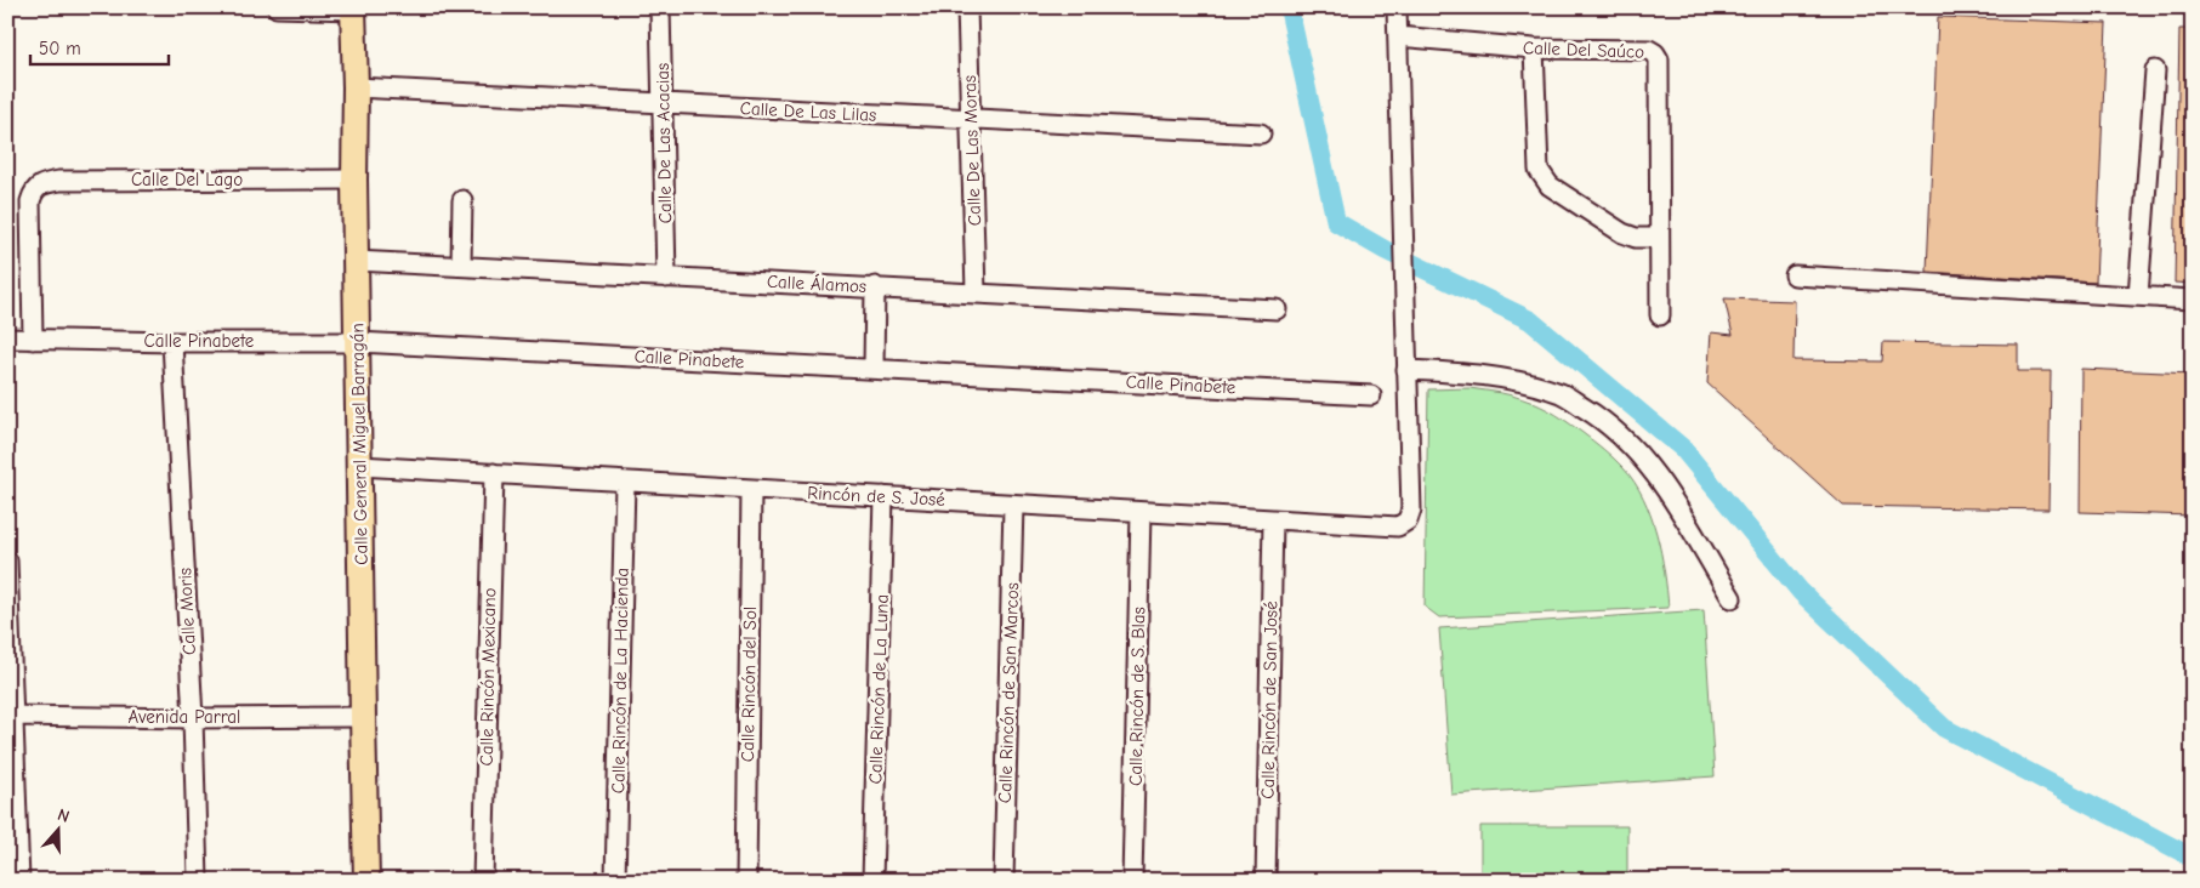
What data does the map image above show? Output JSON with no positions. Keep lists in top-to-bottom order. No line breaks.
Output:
{"streets":{"main road":["Calle General Miguel Barragán"],"street":["Calle Del Saúco","Calle De Las Lilas","Calle De Las Acacias","Calle De Las Moras","Calle Del Lago","Calle Álamos","Calle Pinabete","Rincón de S. José","Calle Moris","Calle Rincón Mexicano","Calle Rincón de La Hacienda","Calle Rincón del Sol","Calle Rincón de La Luna","Calle Rincón de San Marcos","Calle Rincón de S. Blas","Calle Rincón de San José","Avenida Parral"]},"crossings":[["Calle De Las Lilas","Calle De Las Acacias"],["Calle De Las Lilas","Calle De Las Moras"],["Calle De Las Lilas","Calle General Miguel Barragán"],["Calle De Las Acacias","Calle Álamos"],["Calle De Las Moras","Calle Álamos"],["Calle Del Lago","Calle Pinabete"],["Calle Del Lago","Calle General Miguel Barragán"],["Calle Álamos","Calle General Miguel Barragán"],["Calle Pinabete","Calle General Miguel Barragán"],["Calle Pinabete","Calle Moris"],["Calle General Miguel Barragán","Rincón de S. José"],["Calle General Miguel Barragán","Avenida Parral"],["Rincón de S. José","Calle Rincón Mexicano"],["Rincón de S. José","Calle Rincón de La Hacienda"],["Rincón de S. José","Calle Rincón del Sol"],["Rincón de S. José","Calle Rincón de La Luna"],["Rincón de S. José","Calle Rincón de San Marcos"],["Rincón de S. José","Calle Rincón de S. Blas"],["Rincón de S. José","Calle Rincón de San José"],["Calle Moris","Avenida Parral"]],"scale_bar":"50 m","north":"top"}
